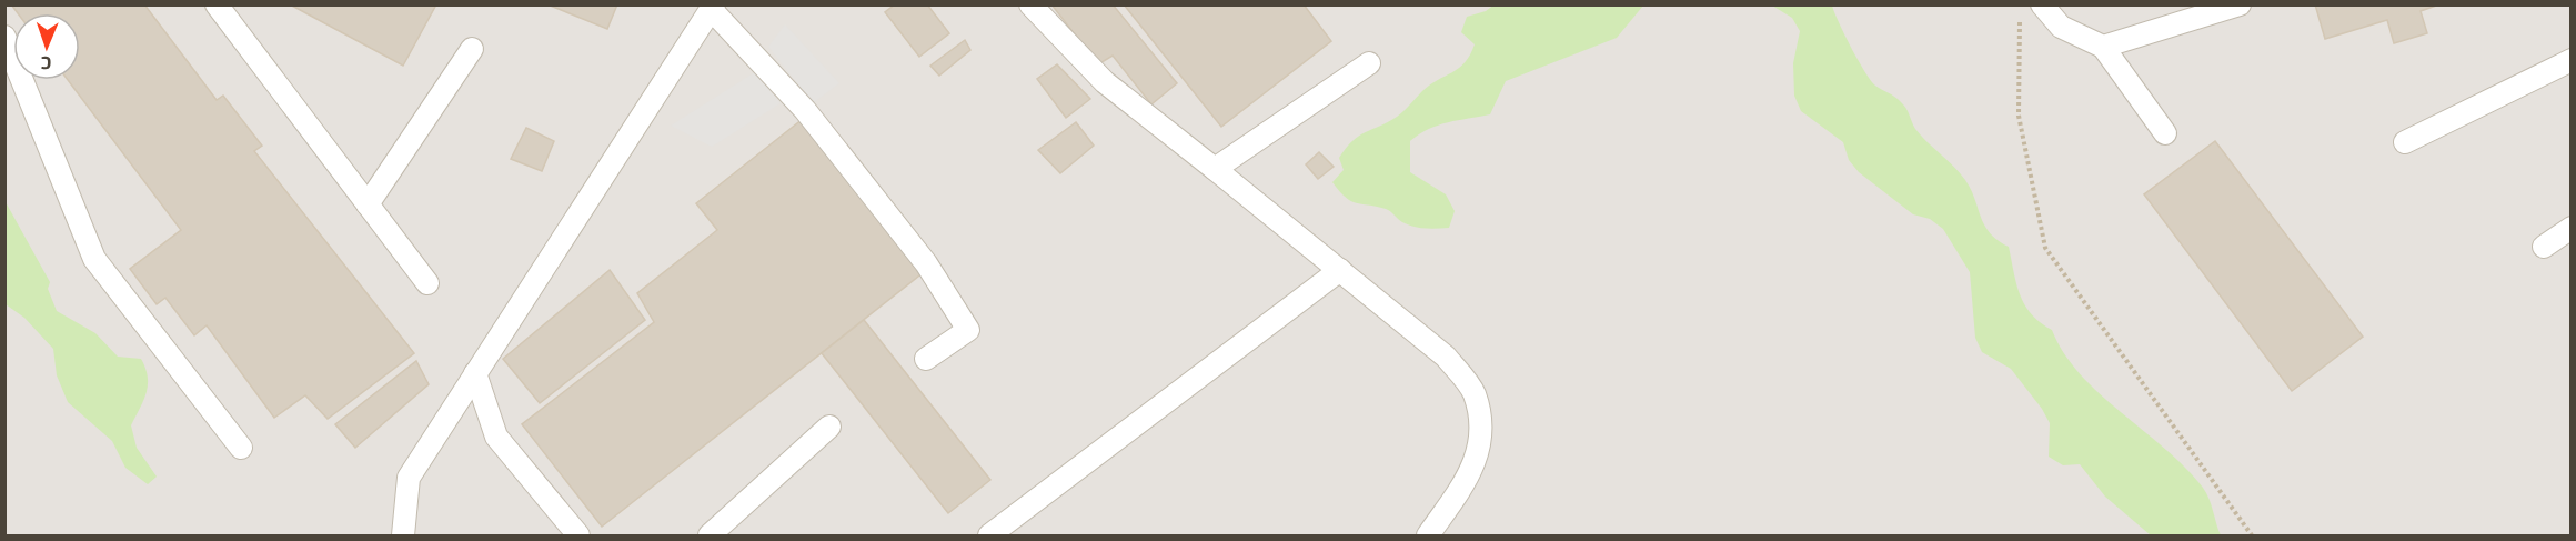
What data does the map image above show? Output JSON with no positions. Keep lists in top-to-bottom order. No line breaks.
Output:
{"north":"bottom"}
